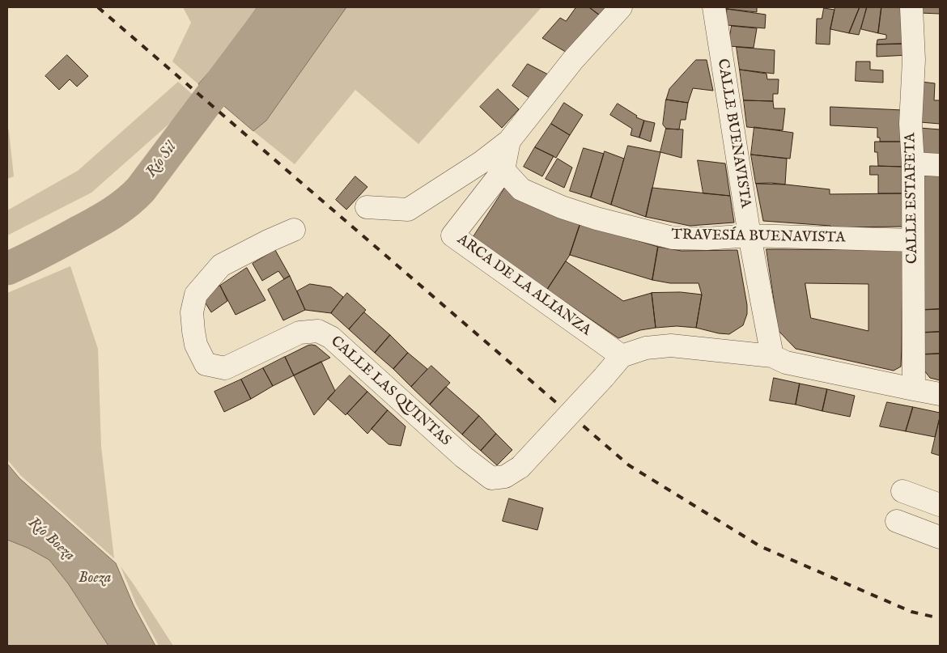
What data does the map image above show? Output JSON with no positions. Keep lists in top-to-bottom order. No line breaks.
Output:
{"streets":{"street":["CALLE BUENAVISTA","CALLE ESTAFETA","TRAVESÍA BUENAVISTA","ARCA DE LA ALIANZA","CALLE LAS QUINTAS"]},"crossings":[["CALLE BUENAVISTA","TRAVESÍA BUENAVISTA"],["CALLE ESTAFETA","TRAVESÍA BUENAVISTA"],["TRAVESÍA BUENAVISTA","ARCA DE LA ALIANZA"],["ARCA DE LA ALIANZA","CALLE LAS QUINTAS"]],"water":["Río Sil","Río Boeza","Boeza"]}
